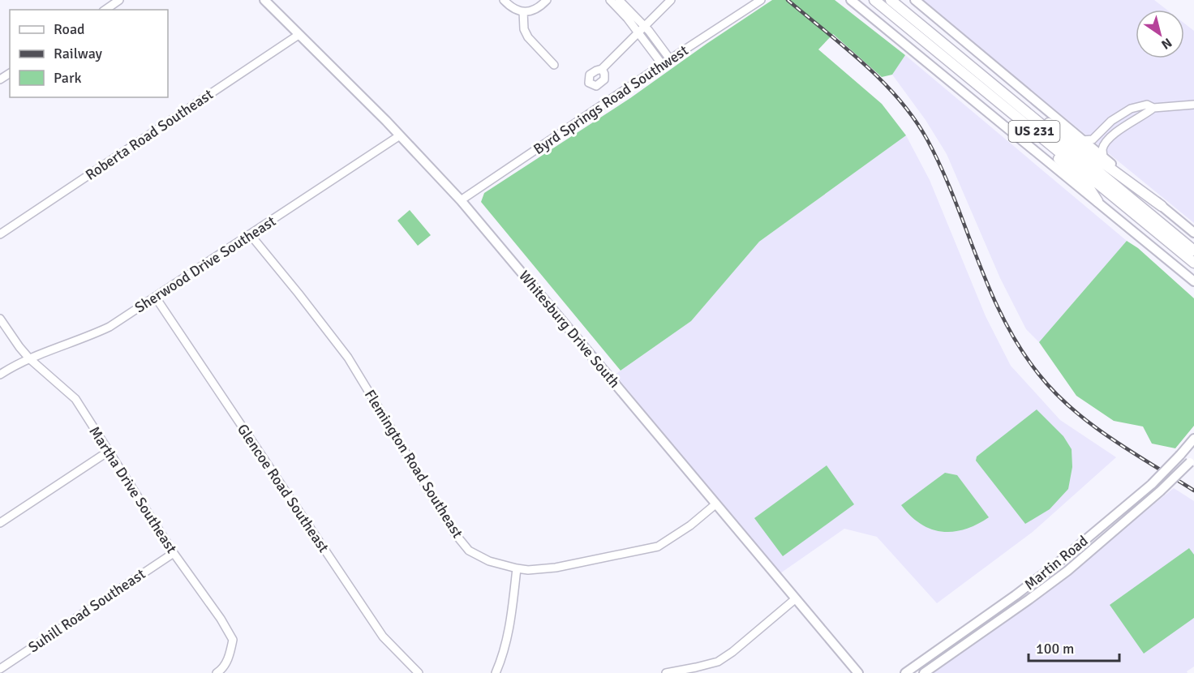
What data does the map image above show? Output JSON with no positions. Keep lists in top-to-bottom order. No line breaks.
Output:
{"streets":{"highway":["US 231"],"main road":["Whitesburg Drive South","Martin Road"],"street":["Byrd Springs Road Southwest","Roberta Road Southeast","Sherwood Drive Southeast","Flemington Road Southeast","Glencoe Road Southeast","Martha Drive Southeast","Suhill Road Southeast"]},"crossings":[["Byrd Springs Road Southwest","Whitesburg Drive South"],["Roberta Road Southeast","Whitesburg Drive South"],["Sherwood Drive Southeast","Whitesburg Drive South"],["Sherwood Drive Southeast","Flemington Road Southeast"],["Sherwood Drive Southeast","Glencoe Road Southeast"],["Sherwood Drive Southeast","Martha Drive Southeast"],["Whitesburg Drive South","Flemington Road Southeast"],["Martha Drive Southeast","Suhill Road Southeast"]],"legend":["Road","Railway","Park"],"scale_bar":"100 m","north":"bottom right"}
